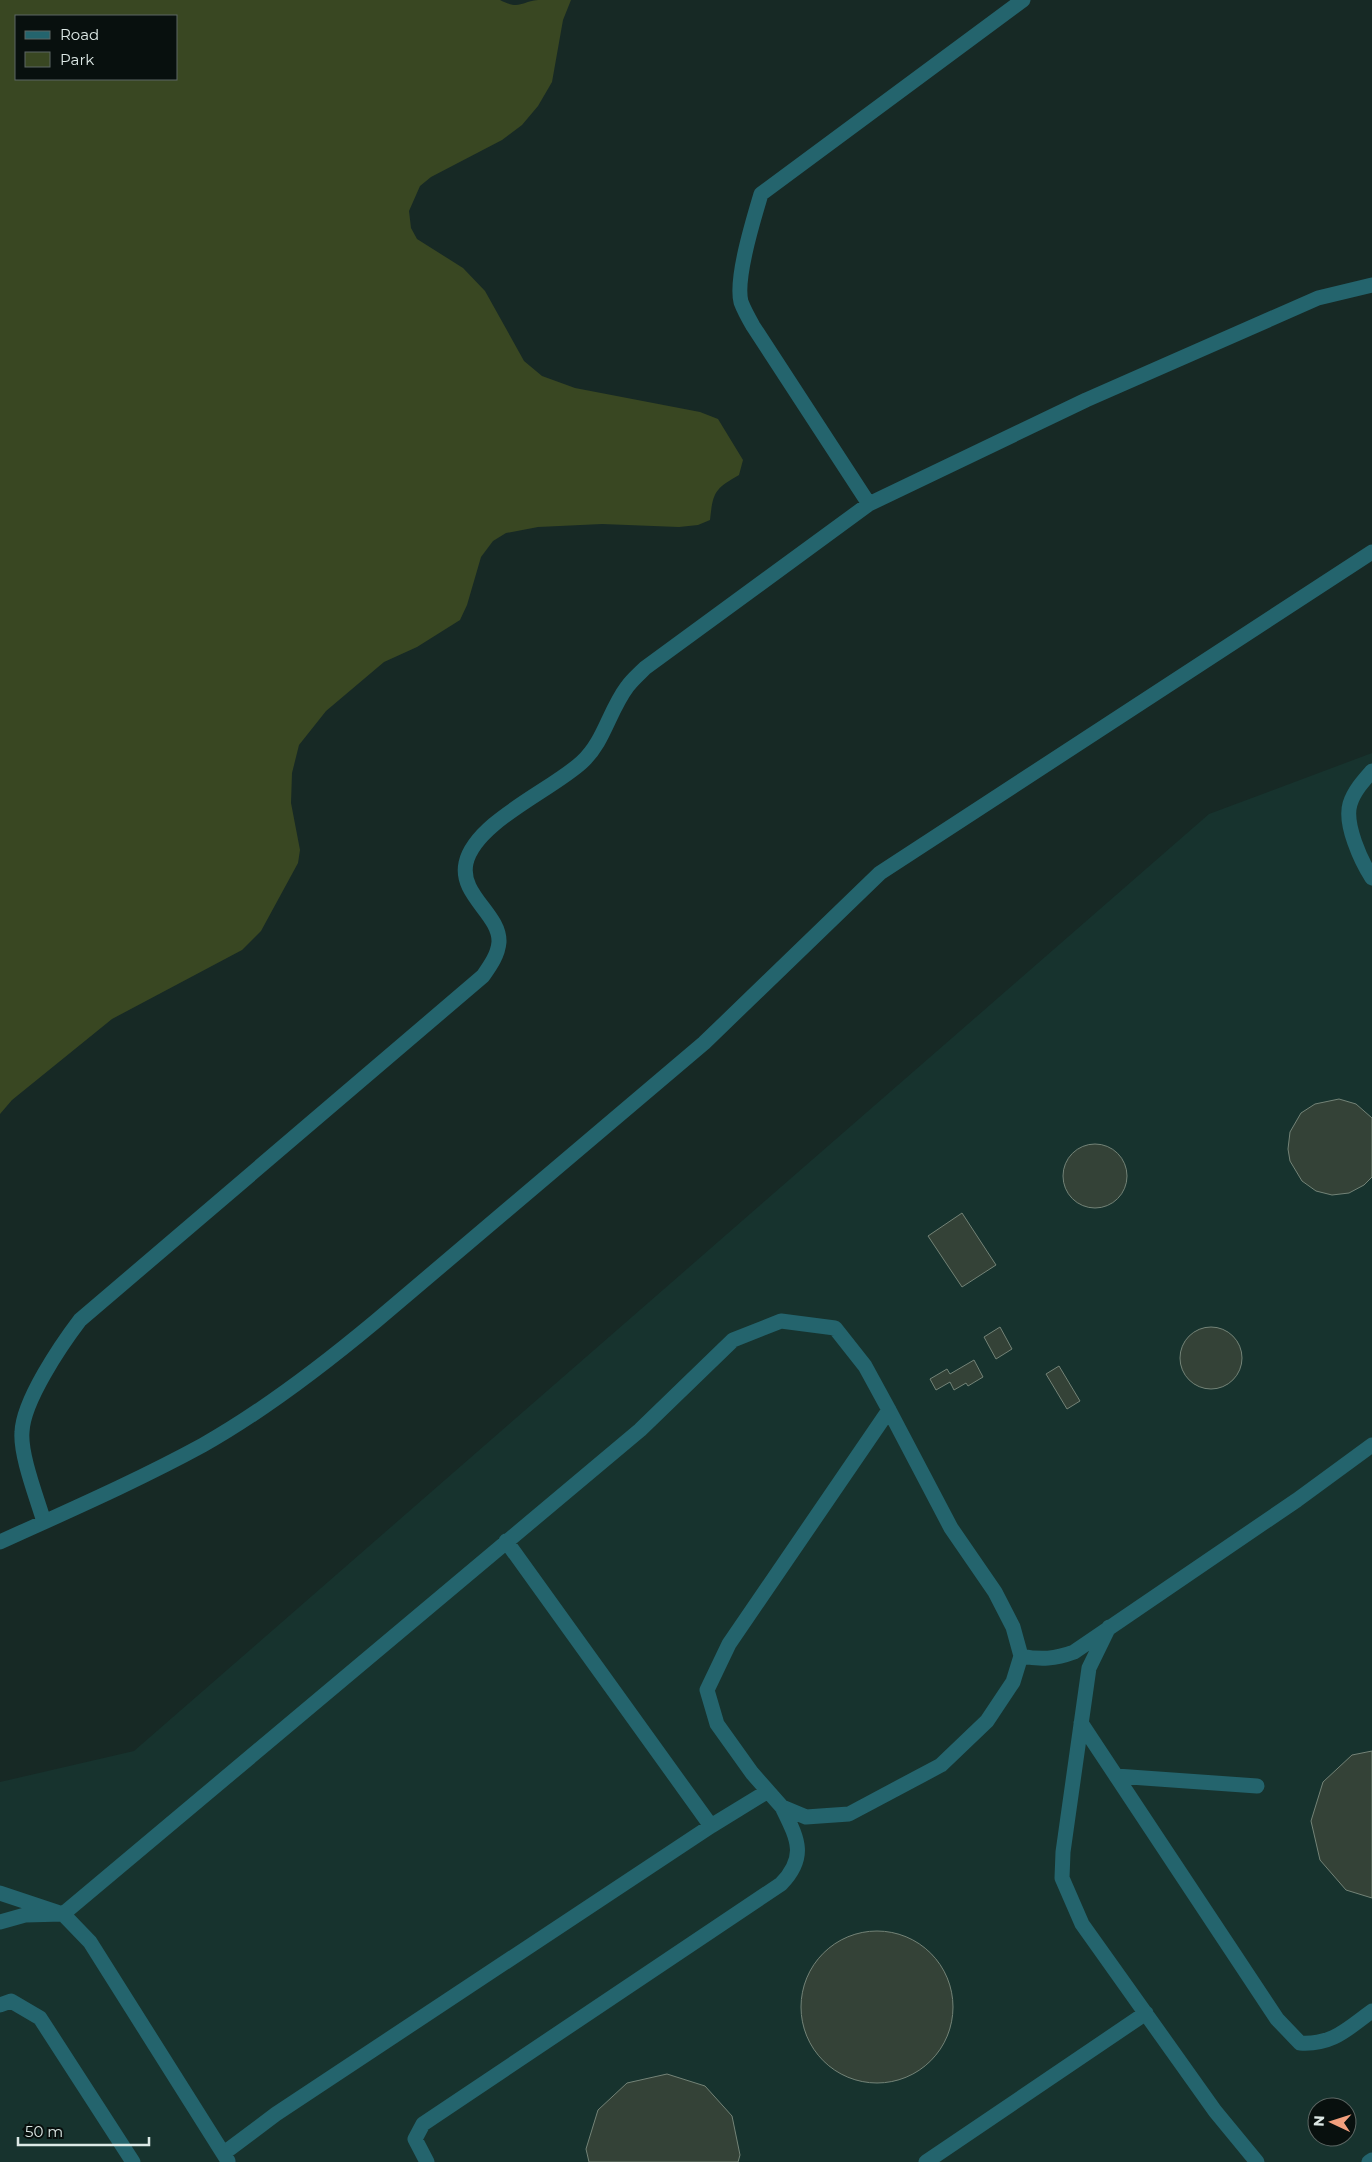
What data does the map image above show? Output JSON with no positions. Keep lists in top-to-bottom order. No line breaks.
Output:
{"legend":["Road","Park"],"scale_bar":"50 m","north":"left"}
